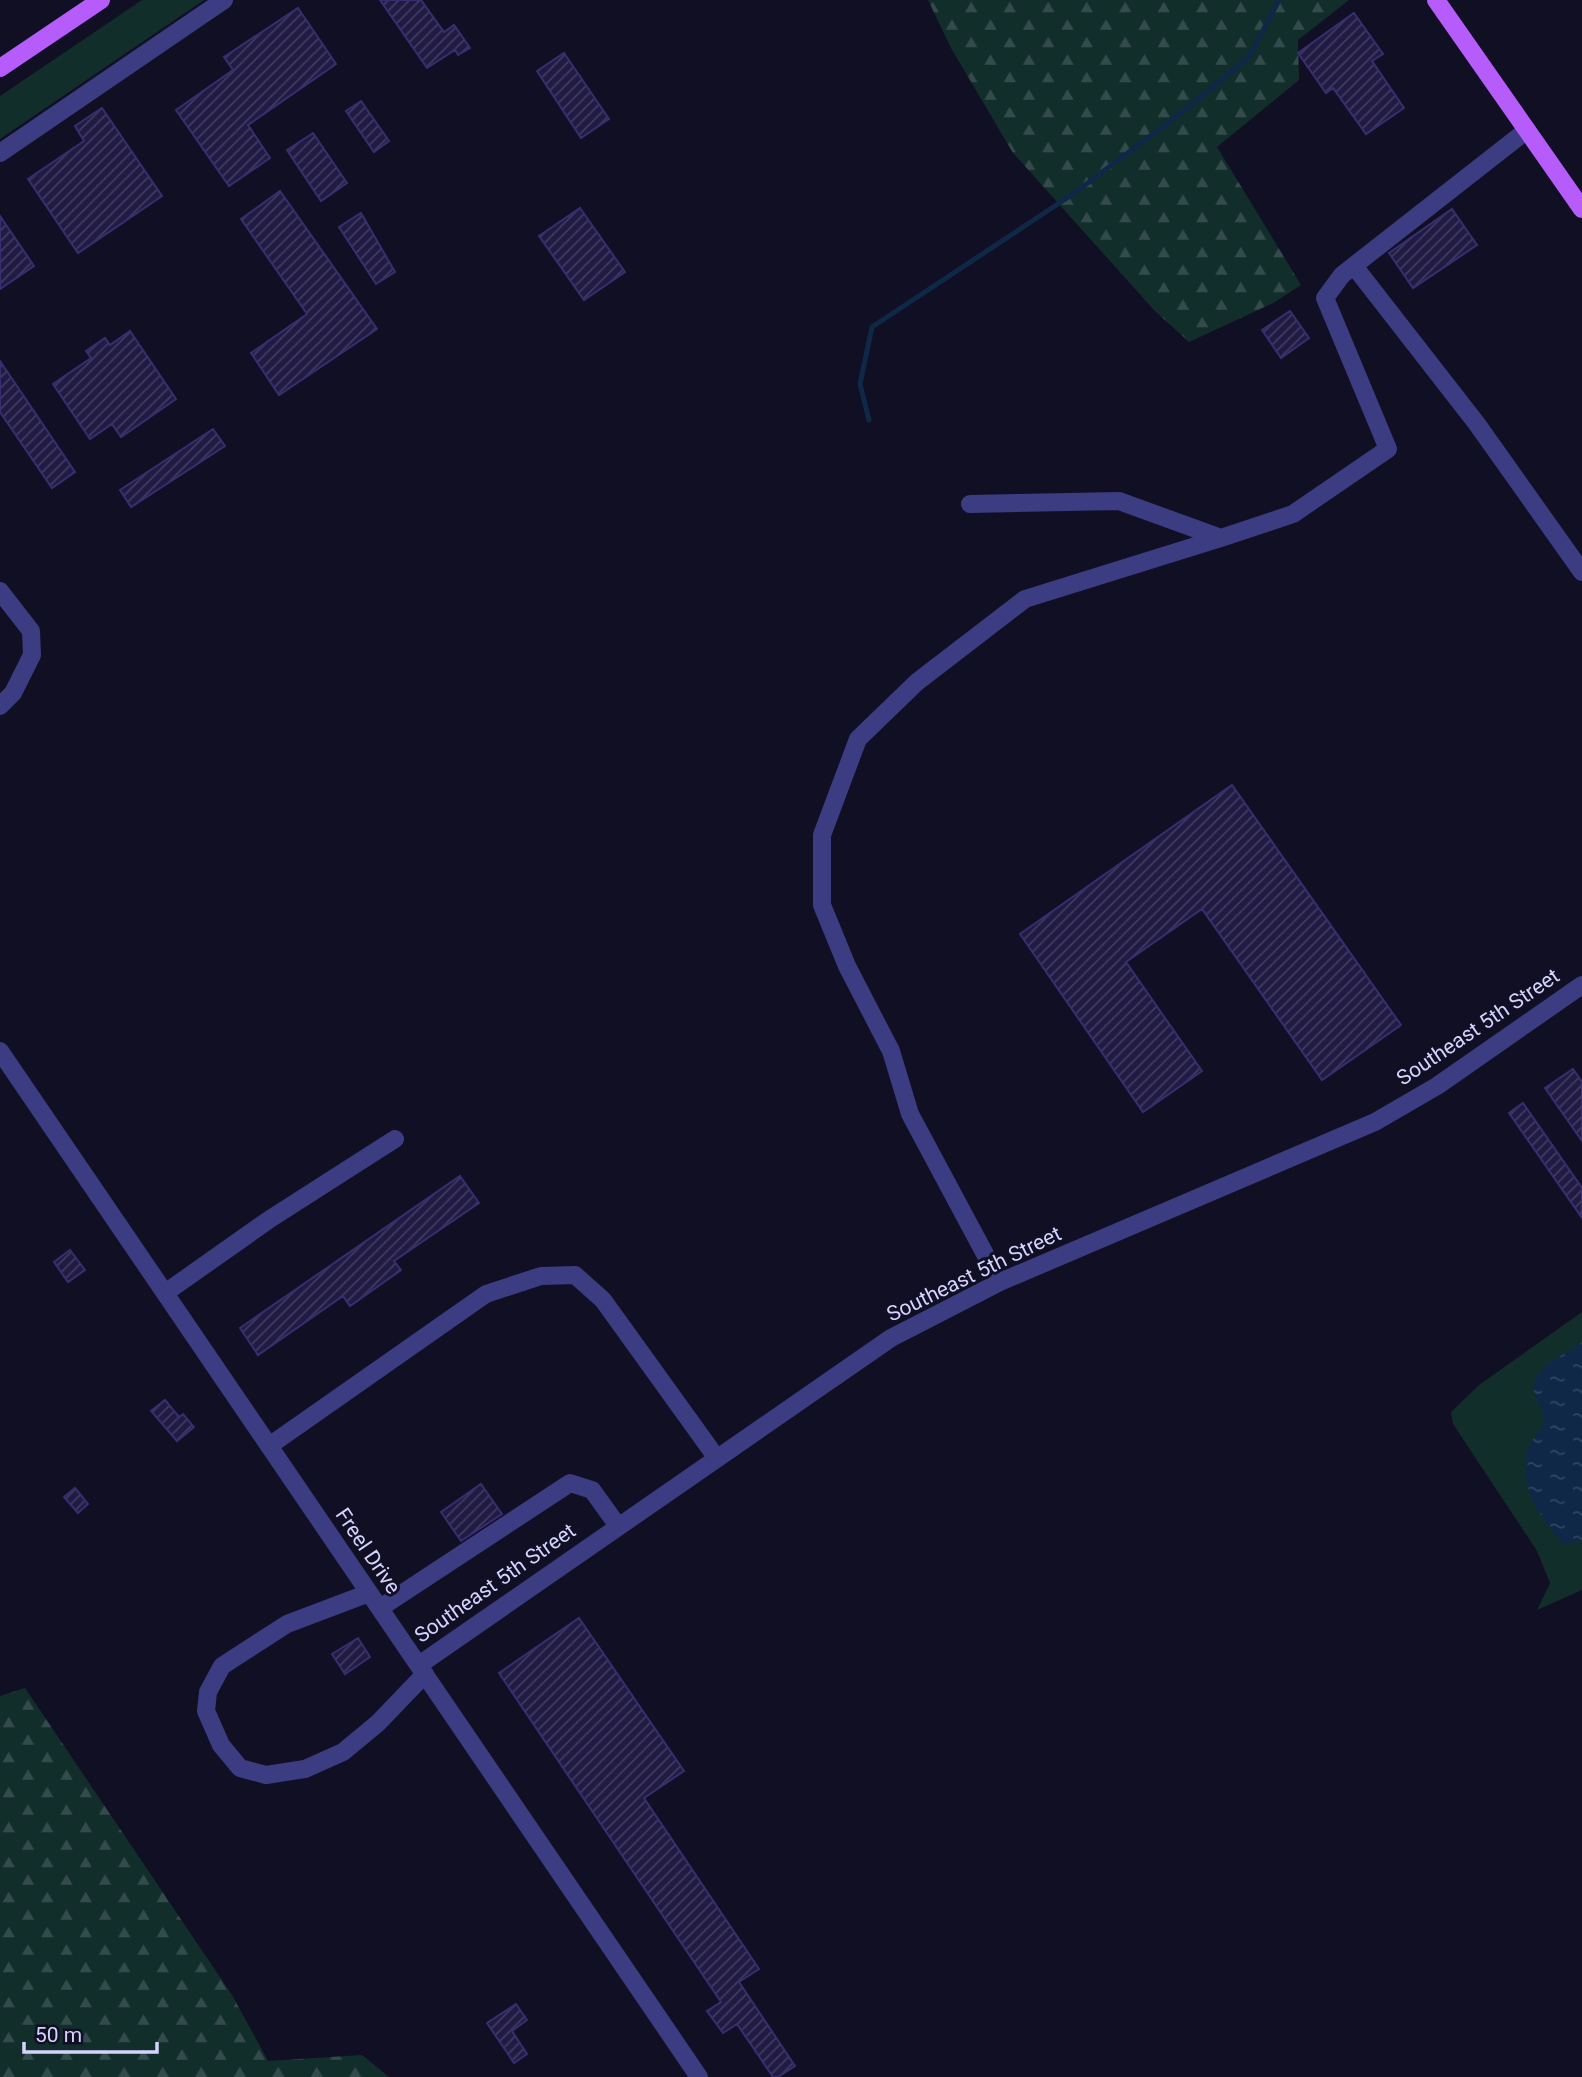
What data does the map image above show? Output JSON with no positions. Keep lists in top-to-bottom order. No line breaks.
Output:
{"streets":{"street":["Southeast 5th Street","Freel Drive"]},"crossings":[["Southeast 5th Street","Freel Drive"]],"scale_bar":"50 m"}
